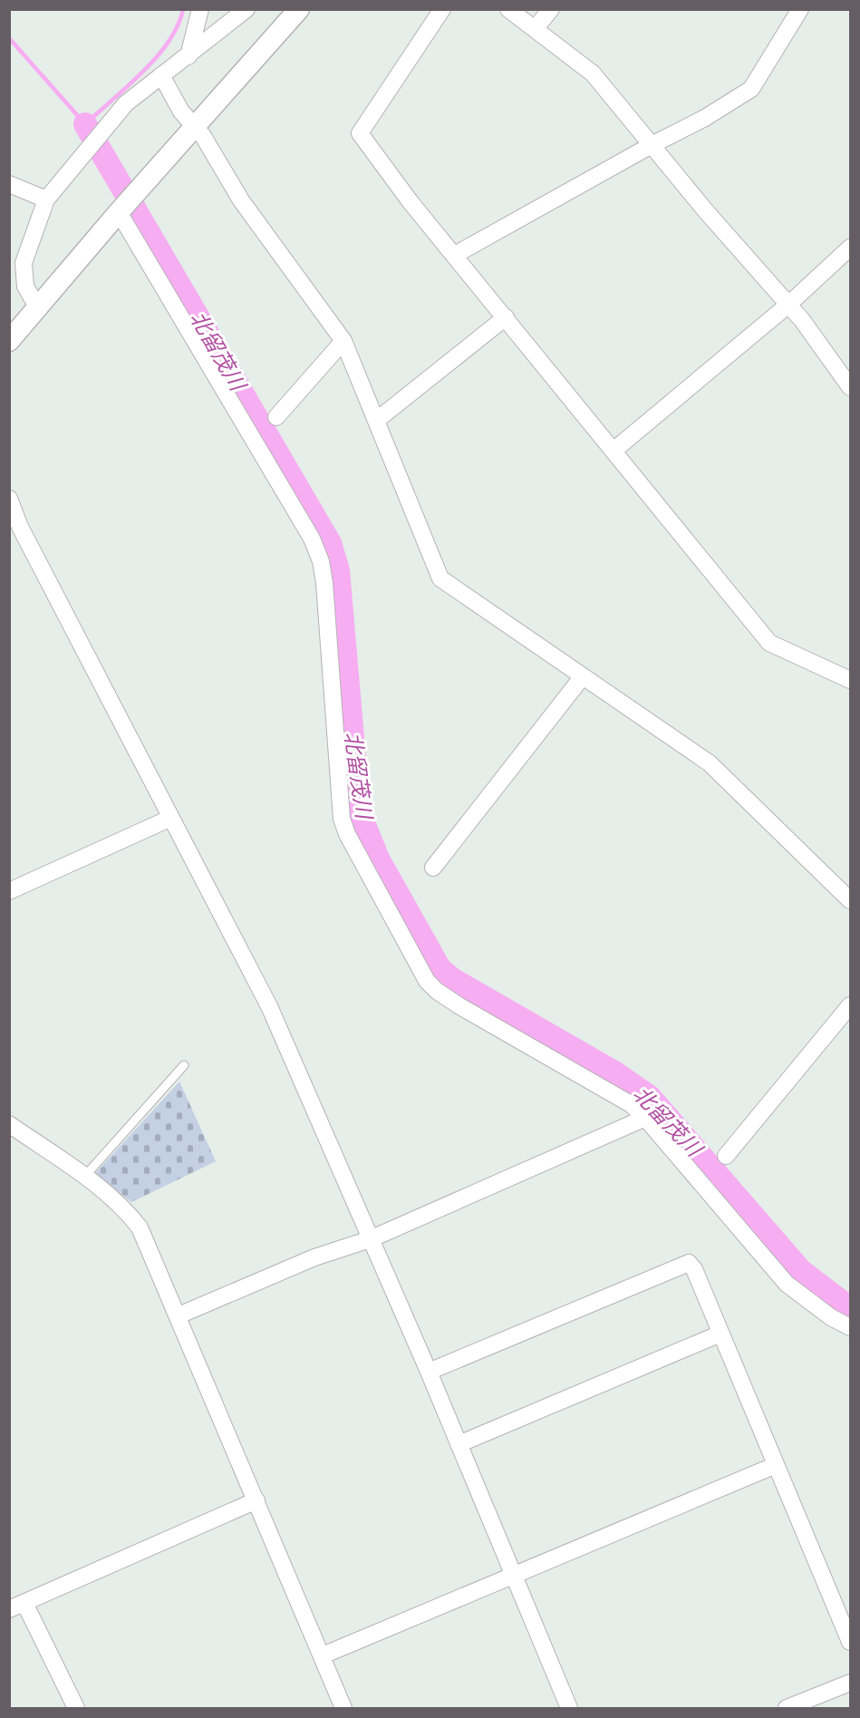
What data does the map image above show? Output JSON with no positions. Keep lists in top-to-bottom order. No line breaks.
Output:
{"water":["北留茂川"]}
